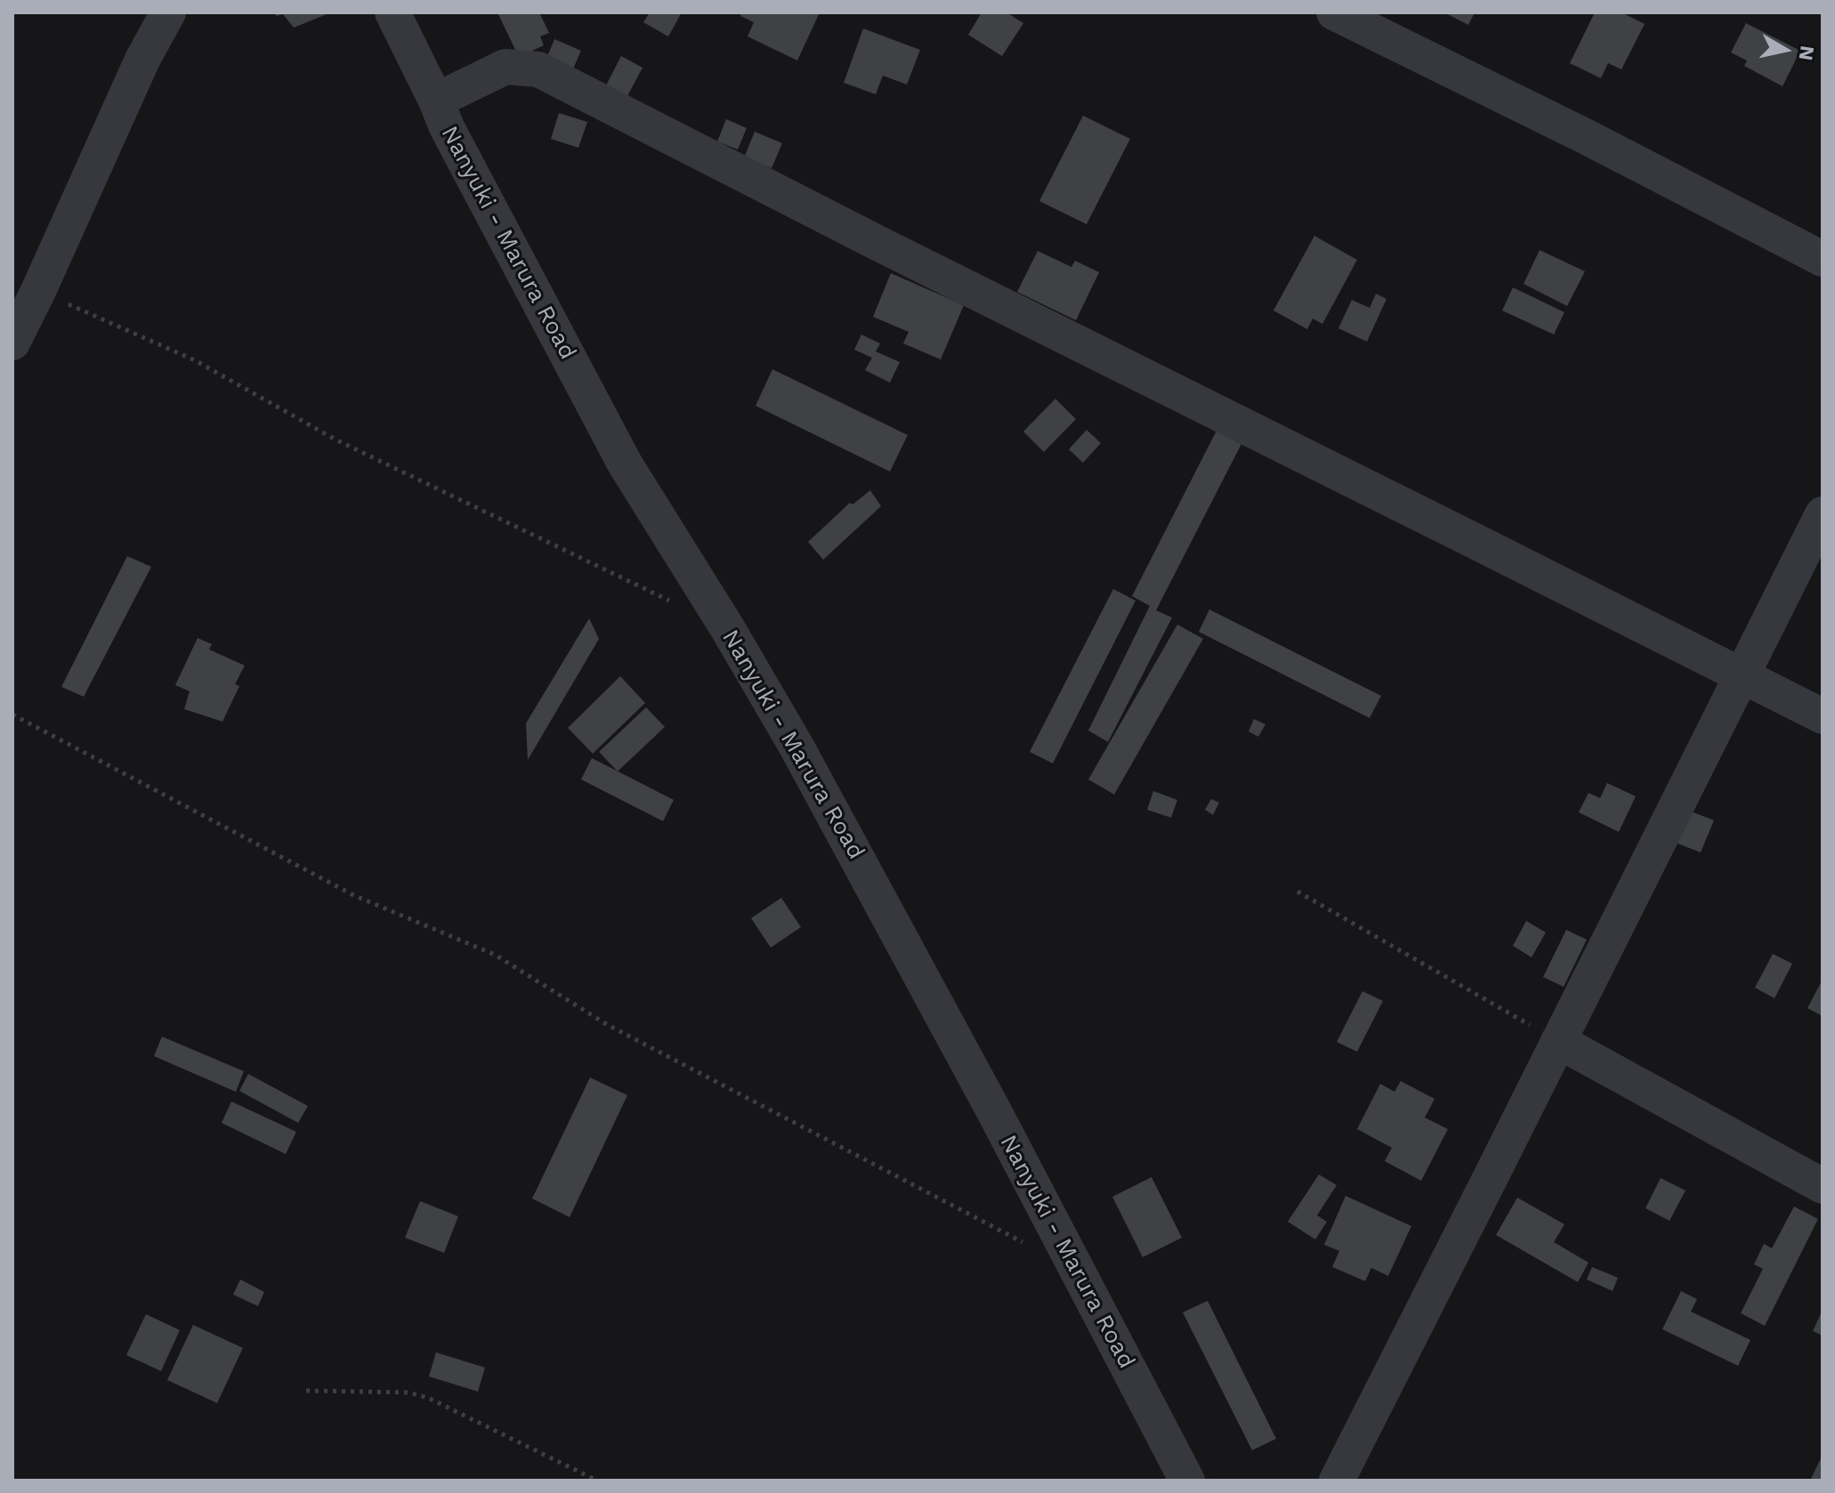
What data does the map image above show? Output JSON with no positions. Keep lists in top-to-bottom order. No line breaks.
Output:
{"streets":{"street":["Nanyuki - Marura Road"]},"north":"right"}
